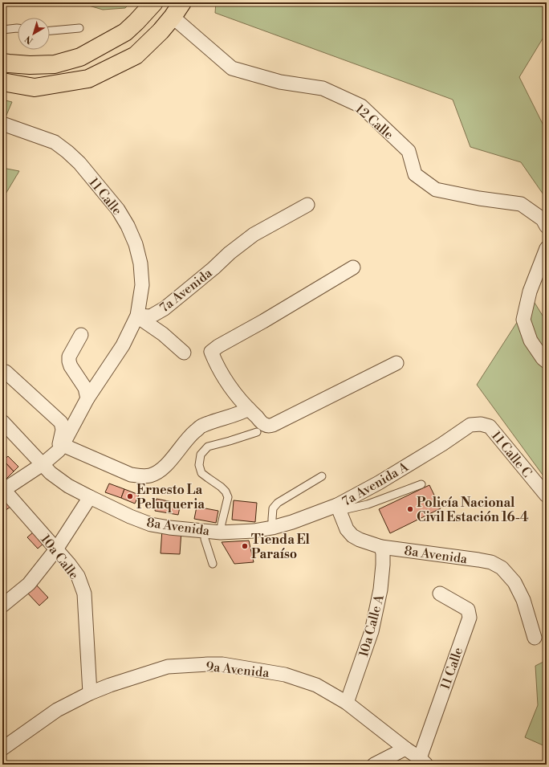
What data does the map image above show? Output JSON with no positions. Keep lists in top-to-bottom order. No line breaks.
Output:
{"streets":{"street":["12 Calle","11 Calle","7a Avenida","11 Calle C","7a Avenida A","8a Avenida","10a Calle","10a Calle A","9a Avenida"]},"crossings":[["11 Calle","7a Avenida"],["11 Calle","9a Avenida"],["11 Calle C","7a Avenida A"],["7a Avenida A","8a Avenida"],["8a Avenida","10a Calle A"],["10a Calle","9a Avenida"],["10a Calle A","9a Avenida"]],"places":["Ernesto La Peluqueria","Policía Nacional Civil Estación 16-4","Tienda El Paraíso"],"north":"bottom left"}
